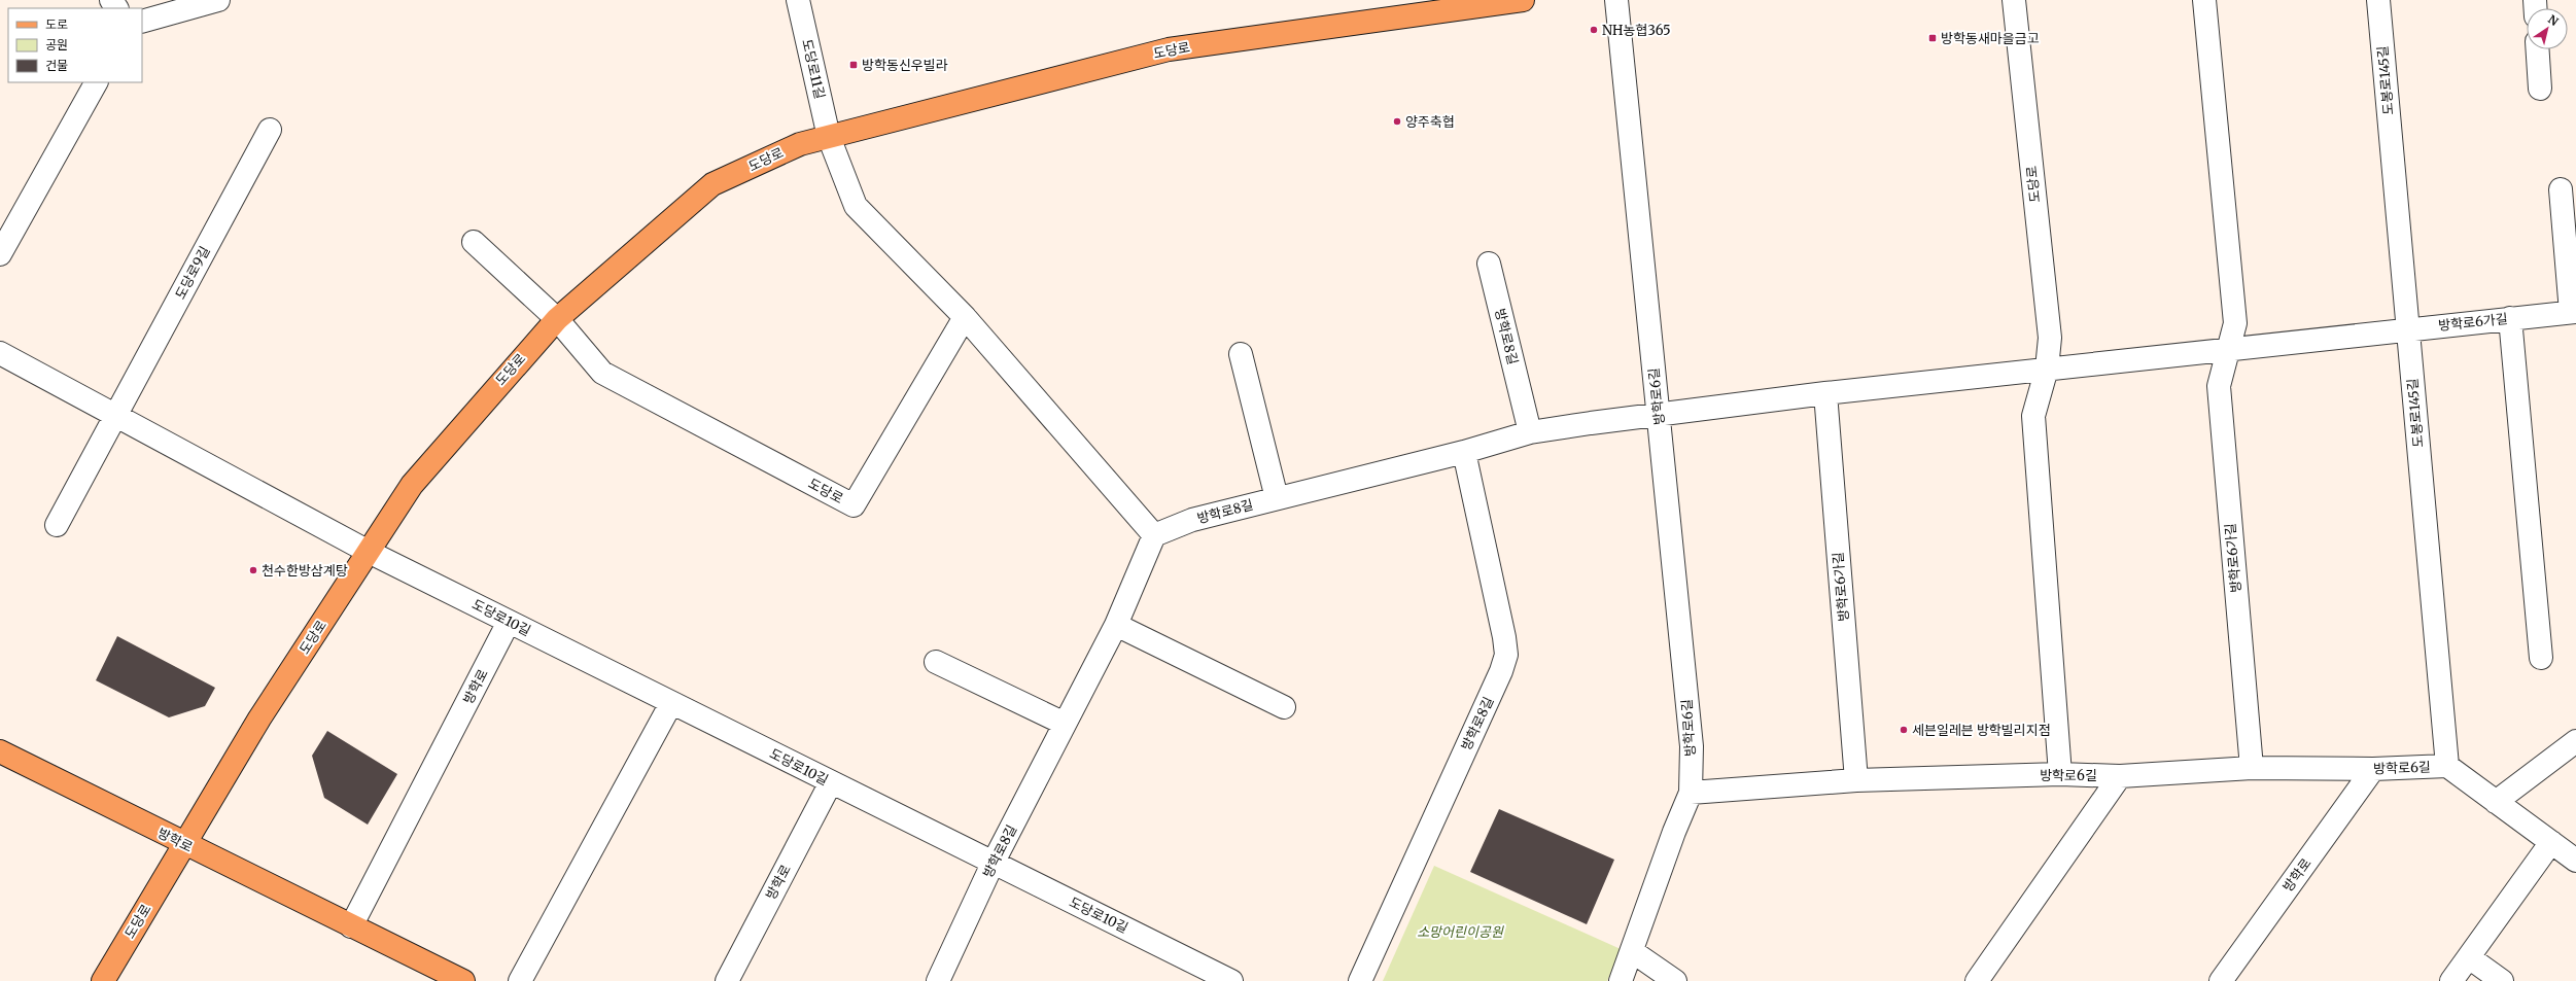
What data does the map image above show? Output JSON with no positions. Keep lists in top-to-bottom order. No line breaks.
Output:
{"streets":{"main road":["도당로","방학로"],"street":["도당로11길","도봉로145길","도당로9길","방학로6가길","방학로8길","방학로6길","도당로10길"]},"crossings":[["도당로","도당로11길"],["도당로","방학로6가길"],["도당로","도당로10길"],["도당로","방학로"],["도봉로145길","방학로6가길"],["도봉로145길","방학로6길"],["방학로6가길","방학로8길"],["방학로6가길","방학로6길"],["방학로8길","방학로6길"],["방학로8길","도당로10길"],["방학로6길","방학로"],["도당로10길","방학로"]],"parks":["소망어린이공원"],"places":{"other":["NH농협365","양주축협","천수한방삼계탕","세븐일레븐 방학빌리지점"],"transit":["방학동새마을금고","방학동신우빌라"]},"legend":["도로","공원","건물"],"north":"top right"}
